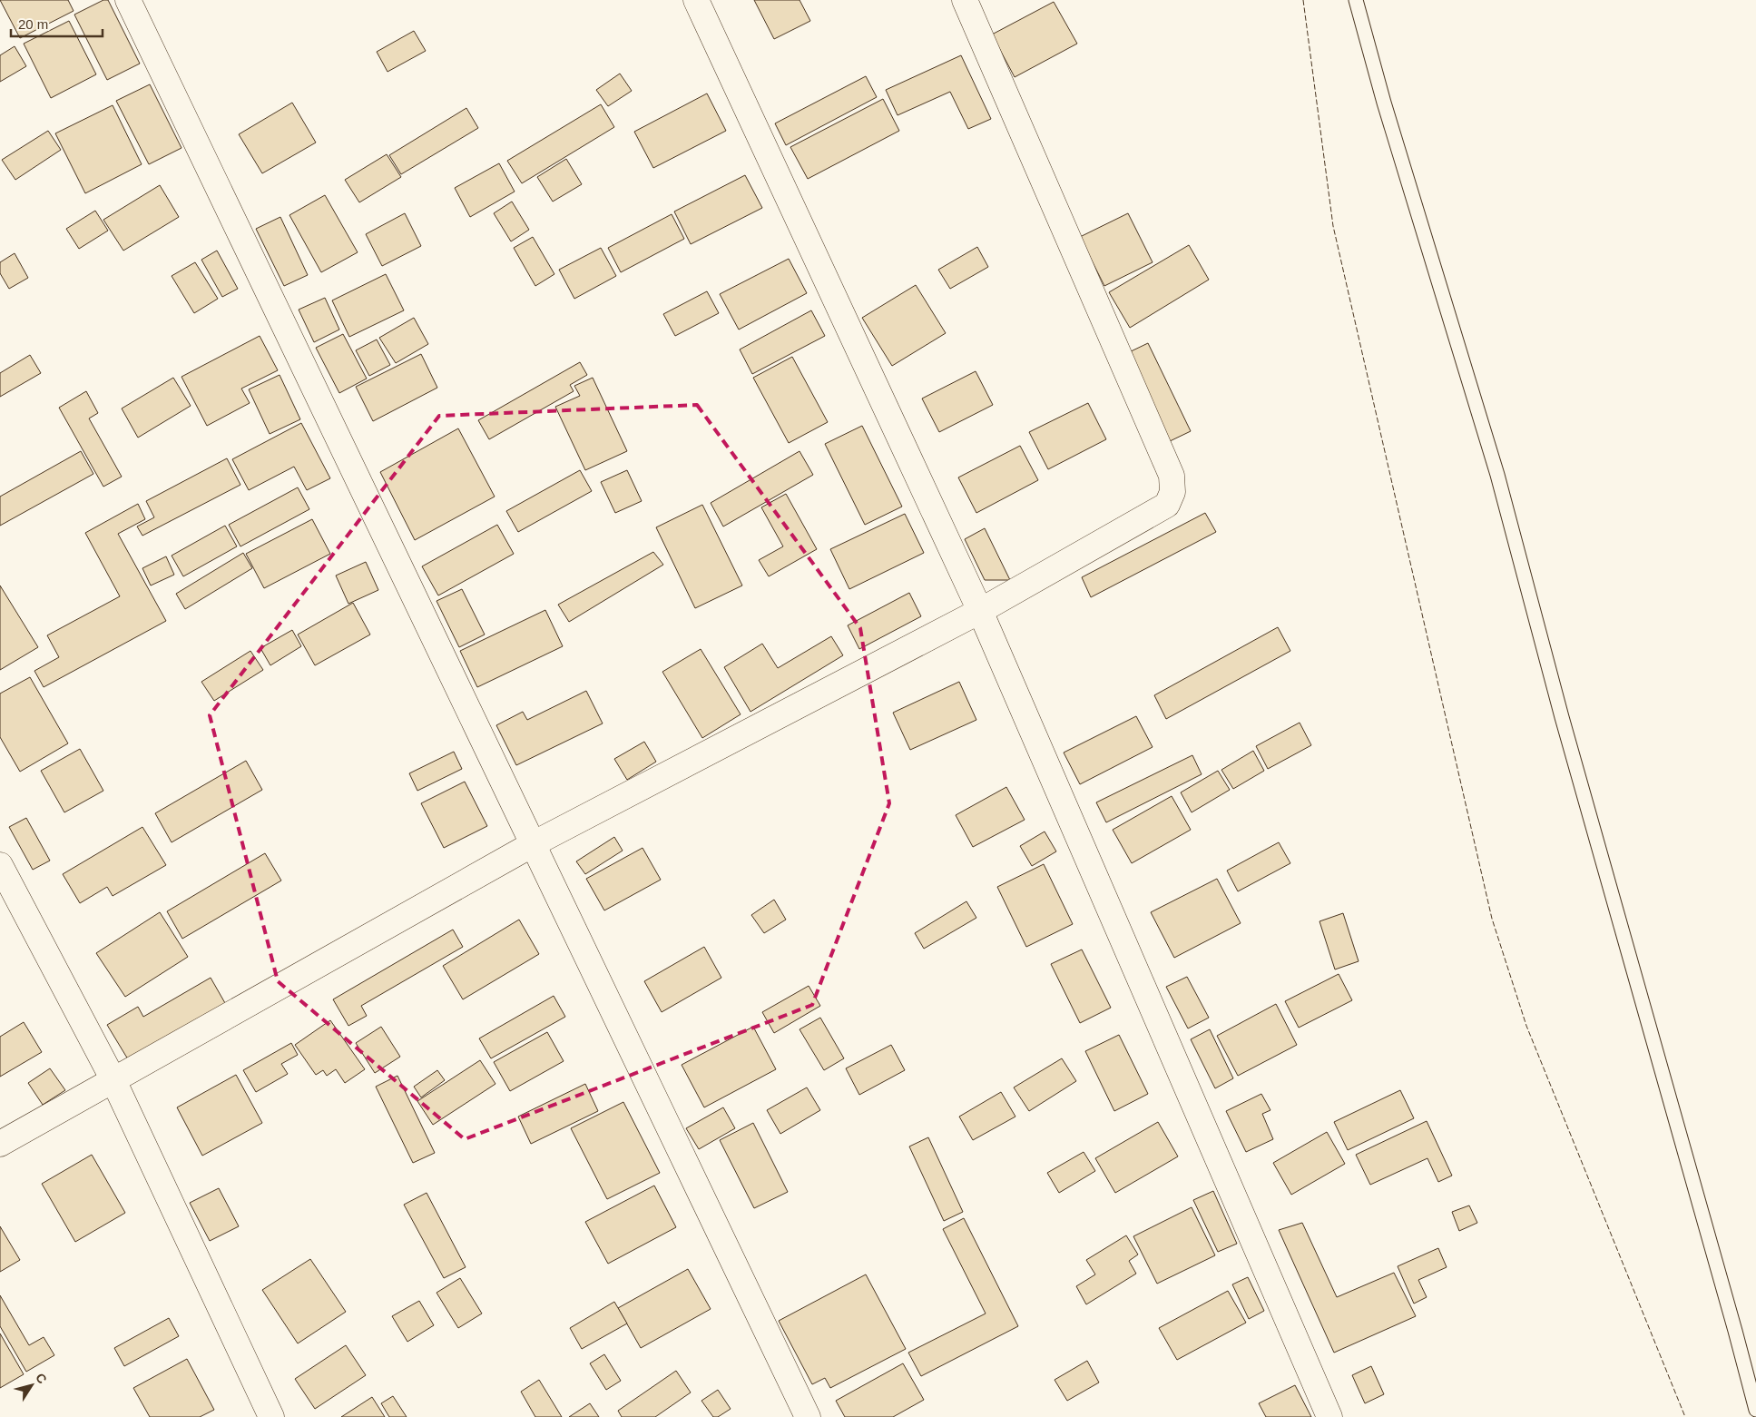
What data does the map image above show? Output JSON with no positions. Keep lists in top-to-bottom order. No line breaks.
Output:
{"scale_bar":"20 m","north":"top right"}
